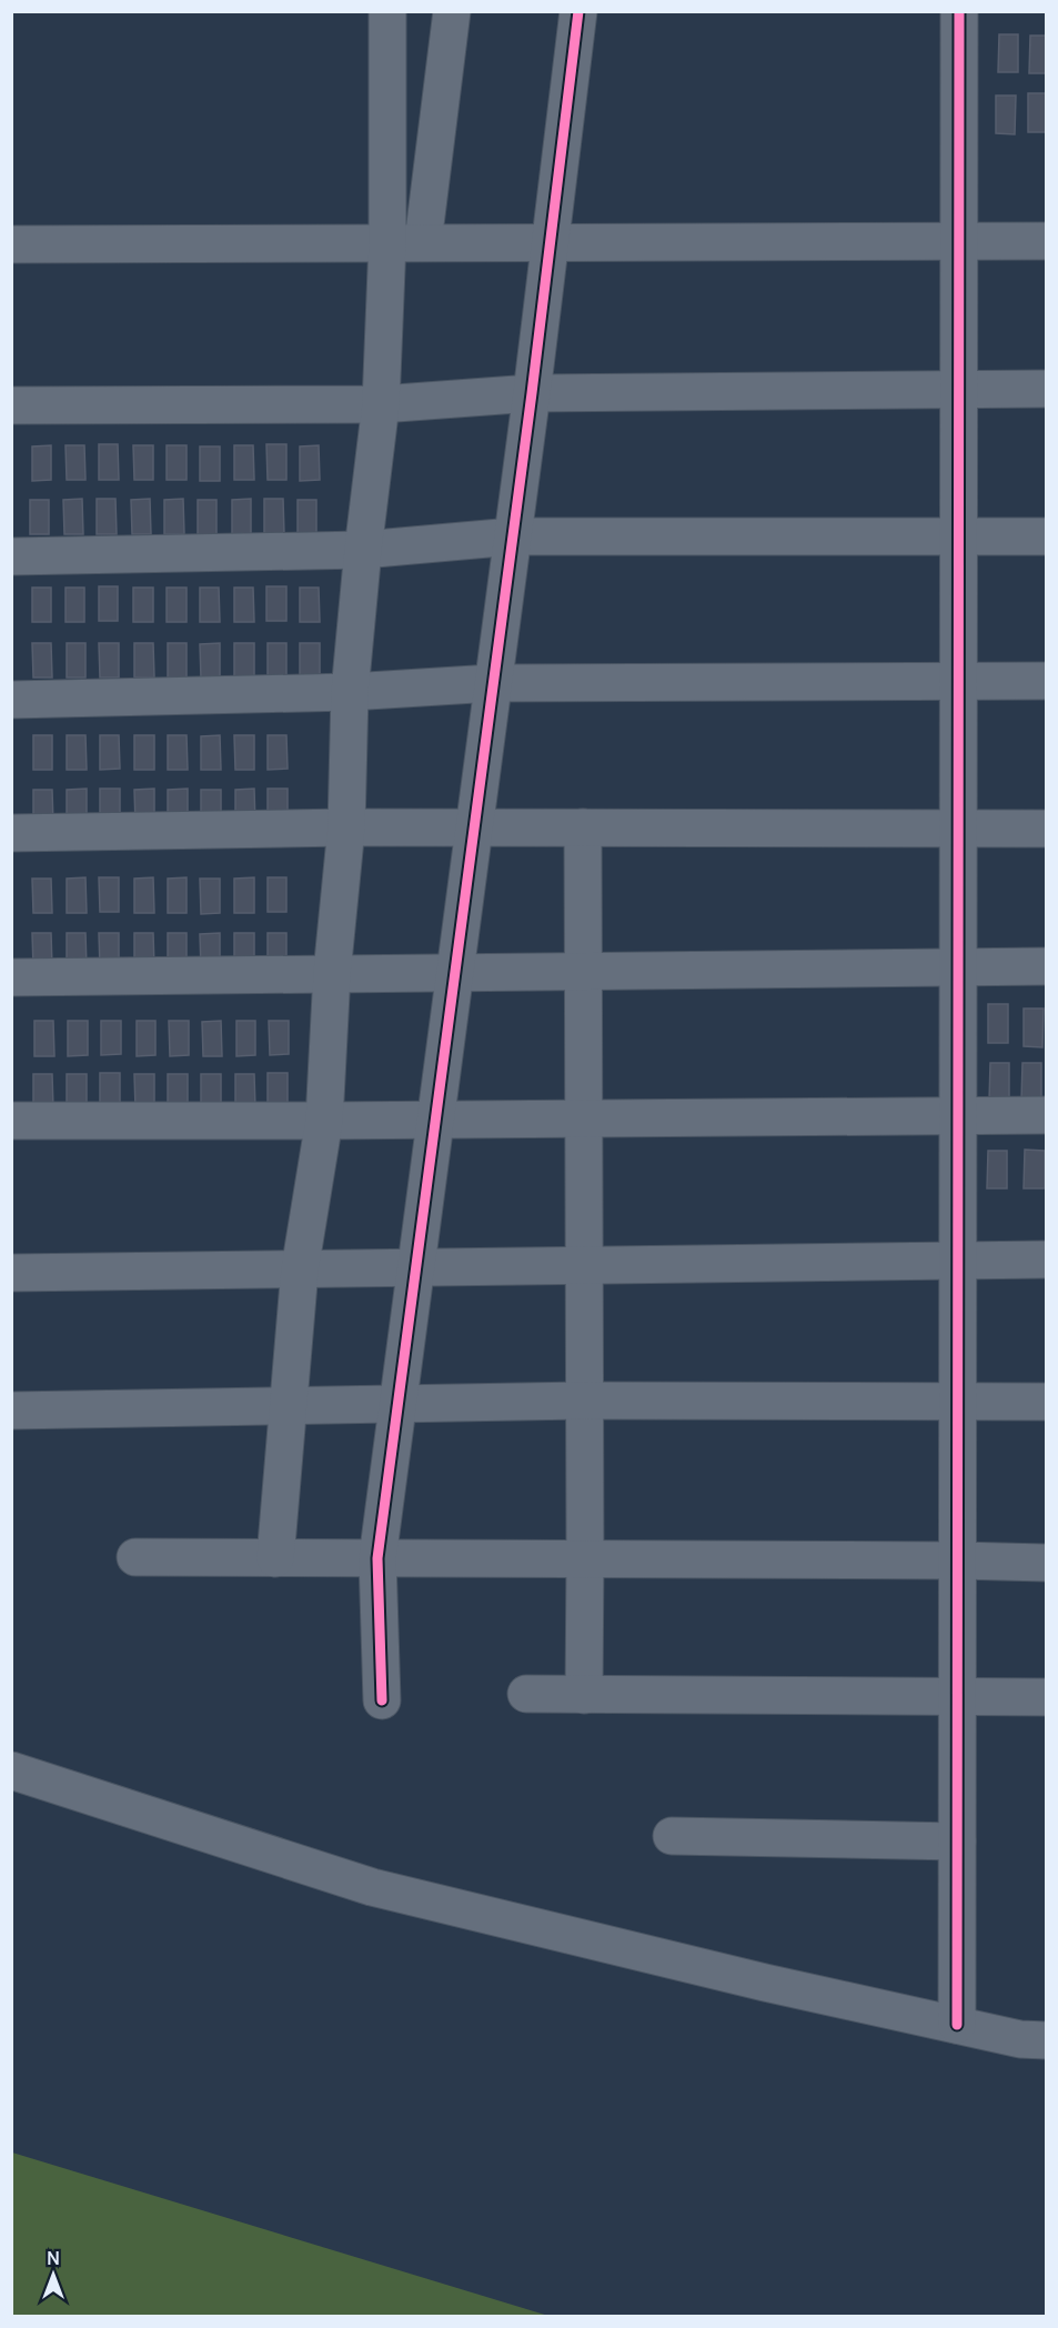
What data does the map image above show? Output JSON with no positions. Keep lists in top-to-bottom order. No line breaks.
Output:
{"north":"top"}
